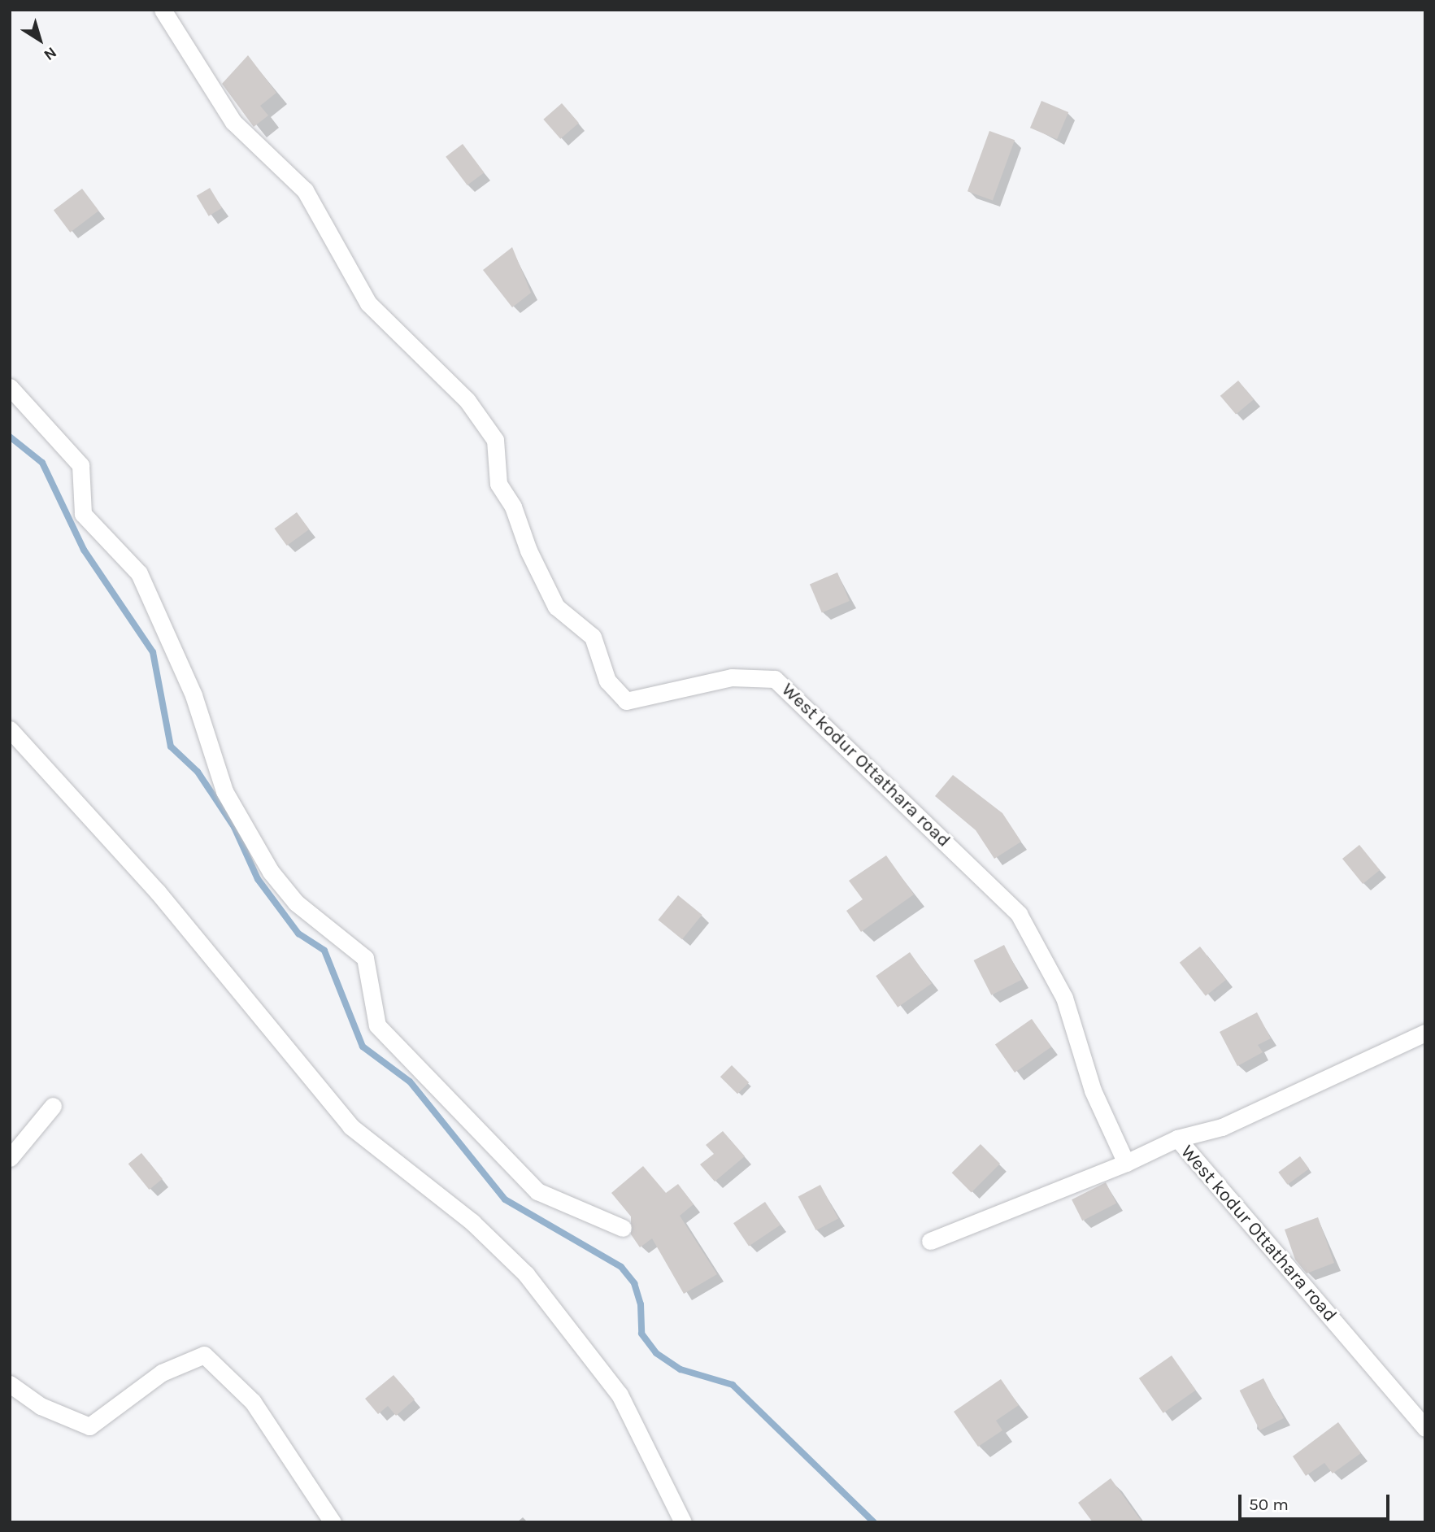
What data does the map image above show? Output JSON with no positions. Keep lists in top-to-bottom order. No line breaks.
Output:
{"streets":{"street":["West kodur Ottathara road"]},"scale_bar":"50 m","north":"bottom right"}
